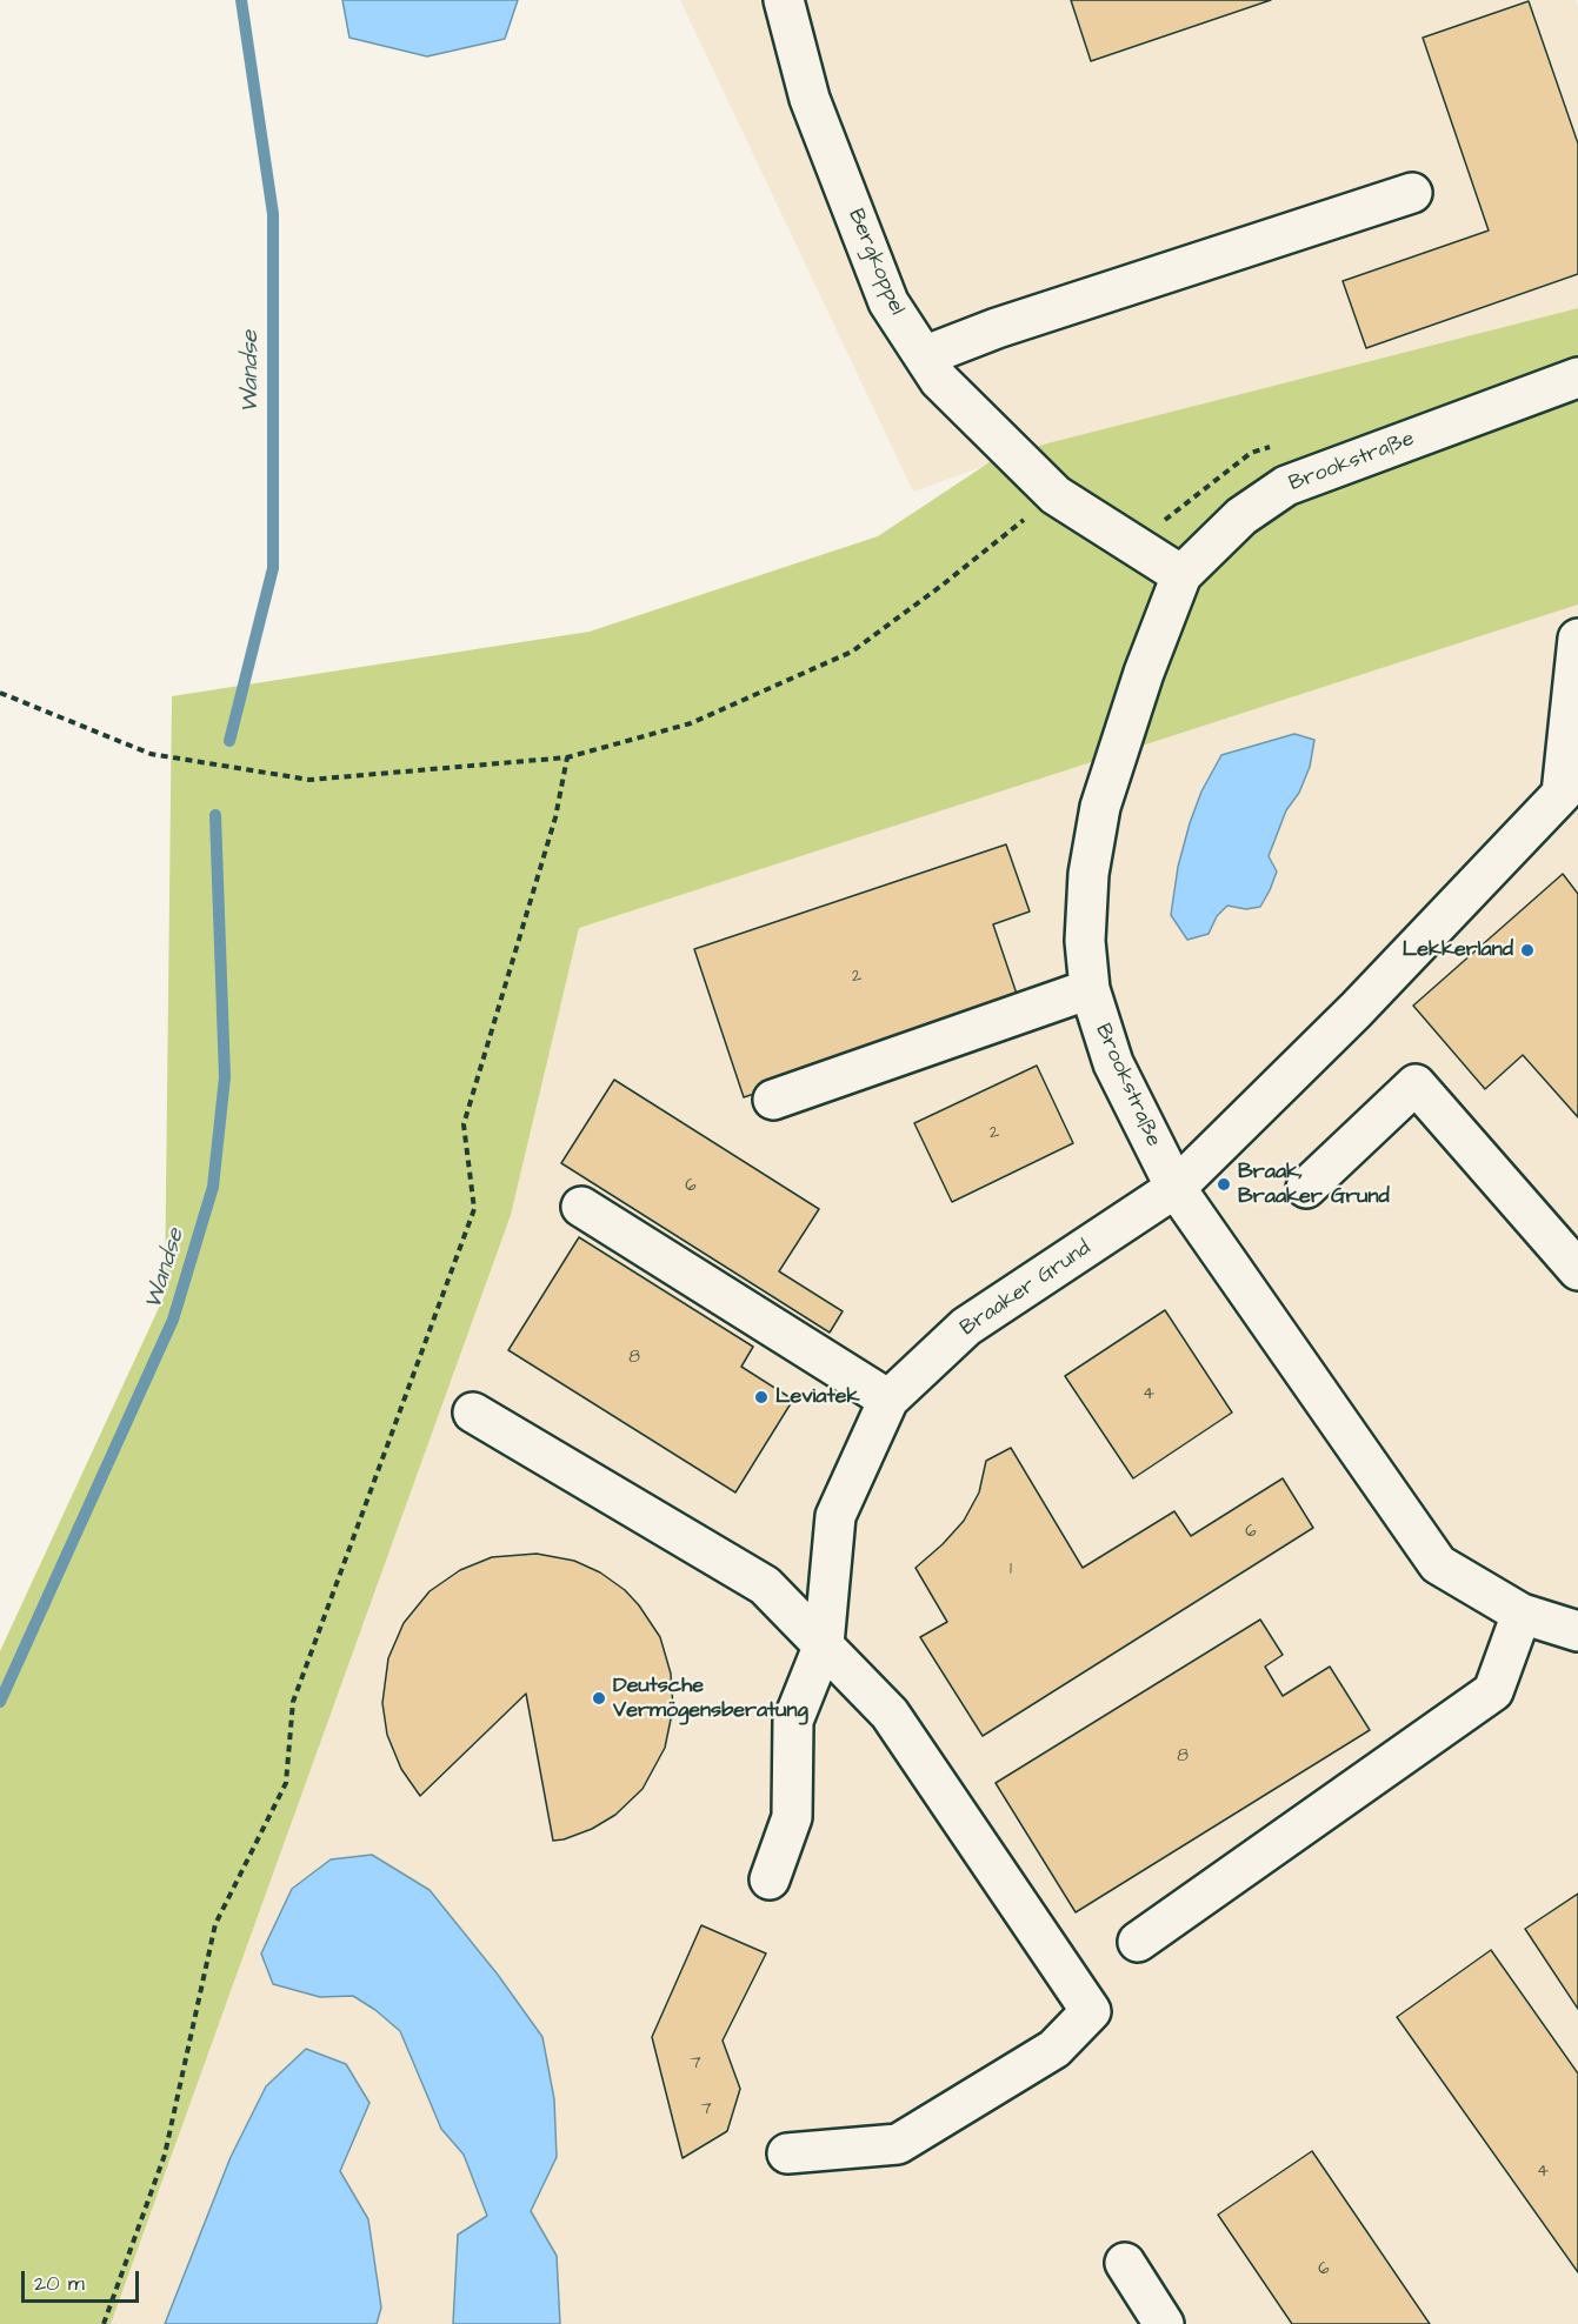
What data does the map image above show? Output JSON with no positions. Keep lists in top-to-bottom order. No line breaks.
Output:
{"streets":{"street":["Bergkoppel","Brookstraße","Braaker Grund"]},"crossings":[["Bergkoppel","Brookstraße"],["Brookstraße","Braaker Grund"]],"water":["Wandse"],"places":["Lekkerland","Braak, Braaker Grund","Leviatek","Deutsche Vermögensberatung"],"house_numbers":["2","2","6","8","4","6","1","8","7","7","4","6"],"scale_bar":"20 m"}
